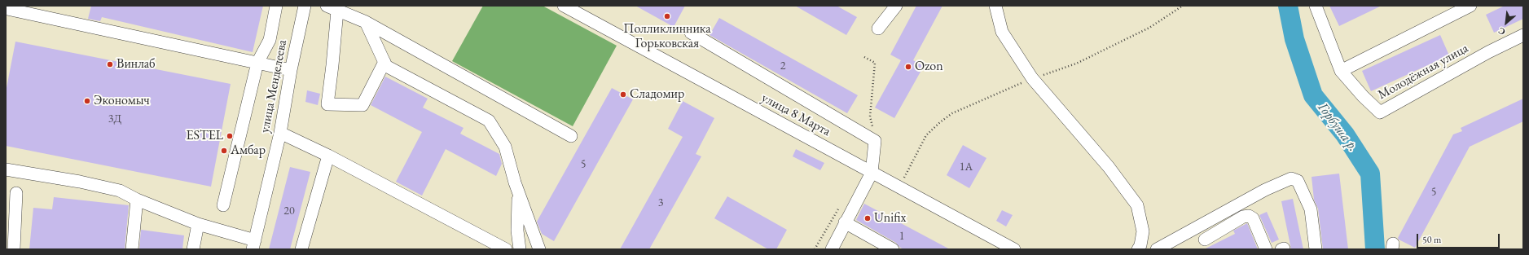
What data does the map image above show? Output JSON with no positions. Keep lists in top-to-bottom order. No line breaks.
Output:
{"streets":{"street":["Молодёжная улица","улица Менделеева","улица 8 Марта"]},"water":["Горбуша р."],"places":["Полликлинника Горьковская","Винлаб","Ozon","Сладомир","Экономыч","ESTEL","Амбар","Unifix"],"house_numbers":["2","3Д","5","1А","5","3","20","1"],"scale_bar":"50 m","north":"bottom left"}
